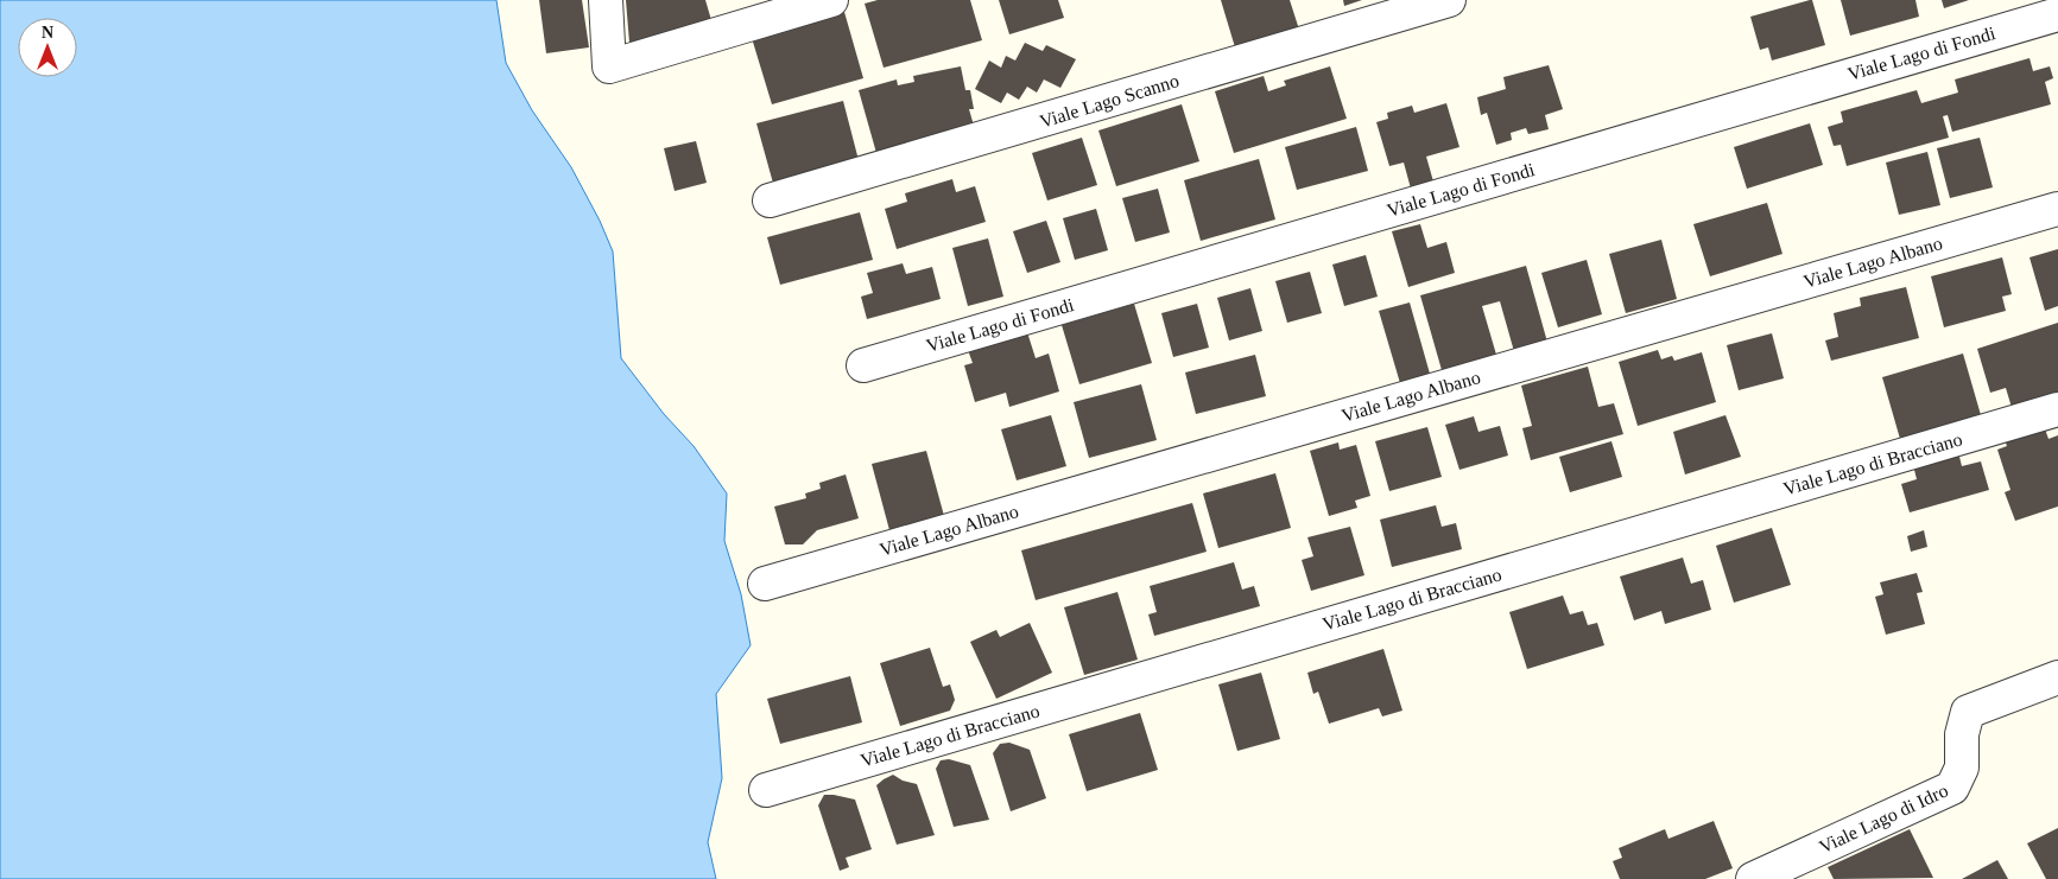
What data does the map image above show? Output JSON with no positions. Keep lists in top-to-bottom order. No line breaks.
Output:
{"streets":{"street":["Viale Lago di Fondi","Viale Lago Scanno","Viale Lago Albano","Viale Lago di Bracciano","Viale Lago di Idro"]},"north":"top"}
